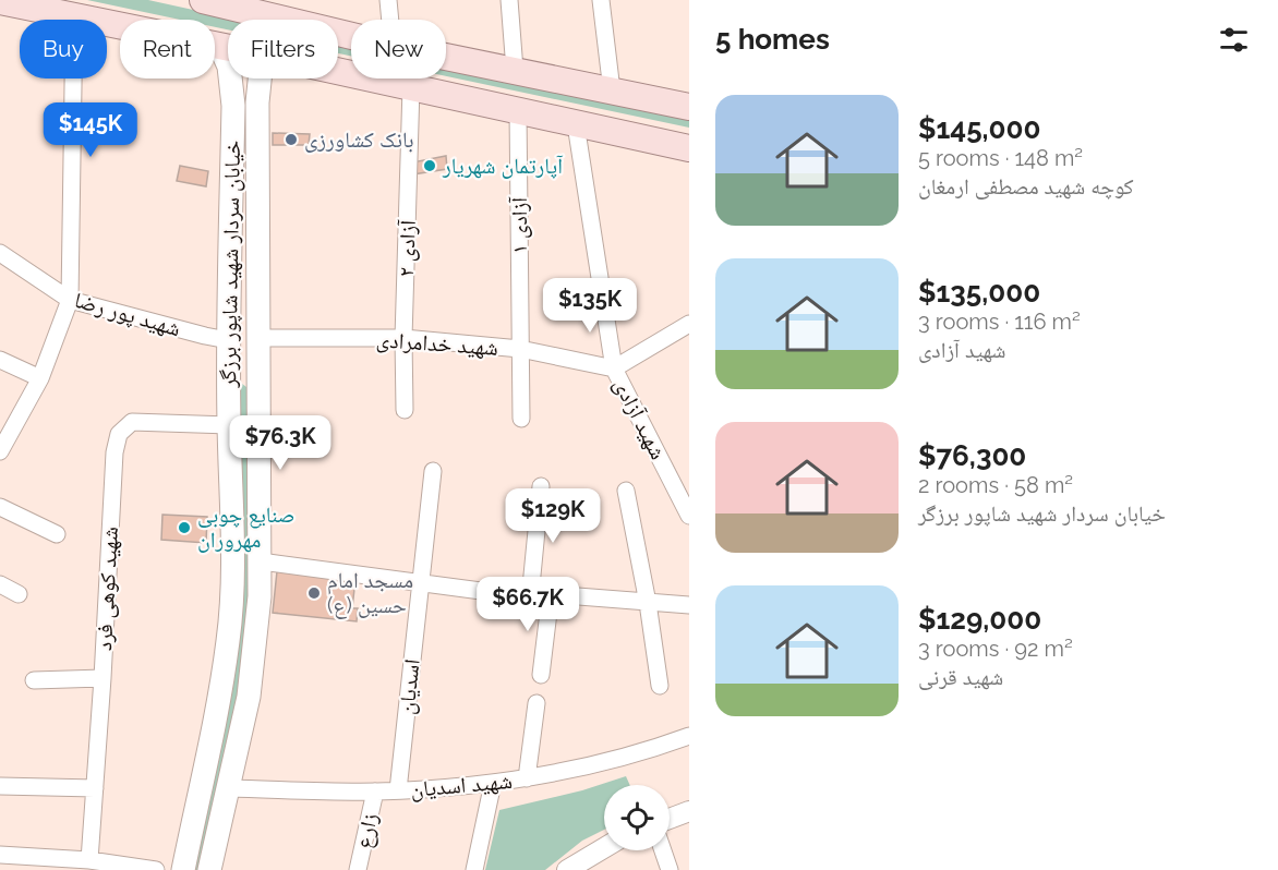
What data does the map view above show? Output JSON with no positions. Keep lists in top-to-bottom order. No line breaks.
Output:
{"streets":{"main road":["خیابان سردار شهید شاپور برزگر"],"street":["آزادی ۱","آزادی ۲","شهید پور رضا","شهید خدامرادی","شهید آزادی","شهید کوهی فرد","اسدیان","شهید اسدیان","زارع"]},"crossings":[["آزادی ۱","شهید خدامرادی"],["آزادی ۲","شهید خدامرادی"],["خیابان سردار شهید شاپور برزگر","شهید پور رضا"],["خیابان سردار شهید شاپور برزگر","شهید خدامرادی"],["خیابان سردار شهید شاپور برزگر","شهید کوهی فرد"],["خیابان سردار شهید شاپور برزگر","شهید اسدیان"],["شهید خدامرادی","شهید آزادی"],["اسدیان","شهید اسدیان"],["شهید اسدیان","زارع"]],"places":["بانک کشاورزی","آپارتمان شهریار","صنایع چوبی مهروران","مسجد امام حسین (ع)"],"page":{"heading":"5 homes","chip":["Buy","Rent","Filters","New"],"list":[{"name":"$145,000","note":"5 rooms · 148 m² · کوچه شهید مصطفی ارمغان"},{"name":"$135,000","note":"3 rooms · 116 m² · شهید آزادی"},{"name":"$76,300","note":"2 rooms · 58 m² · خیابان سردار شهید شاپور برزگر"},{"name":"$129,000","note":"3 rooms · 92 m² · شهید قرنی"}],"price":["$145K","$135K","$76.3K","$129K","$66.7K"]}}
